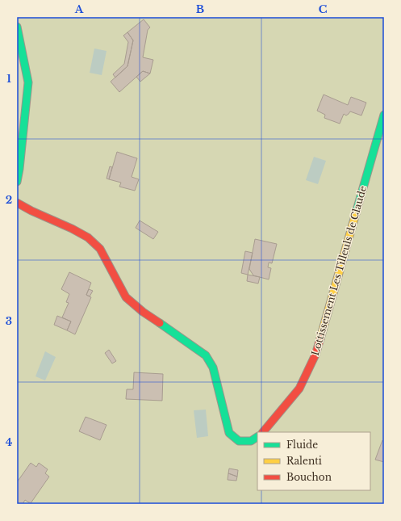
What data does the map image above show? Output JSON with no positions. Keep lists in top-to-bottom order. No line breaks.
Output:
{"streets":{"street":["Lottissement Les Tilleuls de Claude"]},"legend":["Fluide","Ralenti","Bouchon"],"grid":{"columns":["A","B","C"],"rows":["1","2","3","4"]}}
